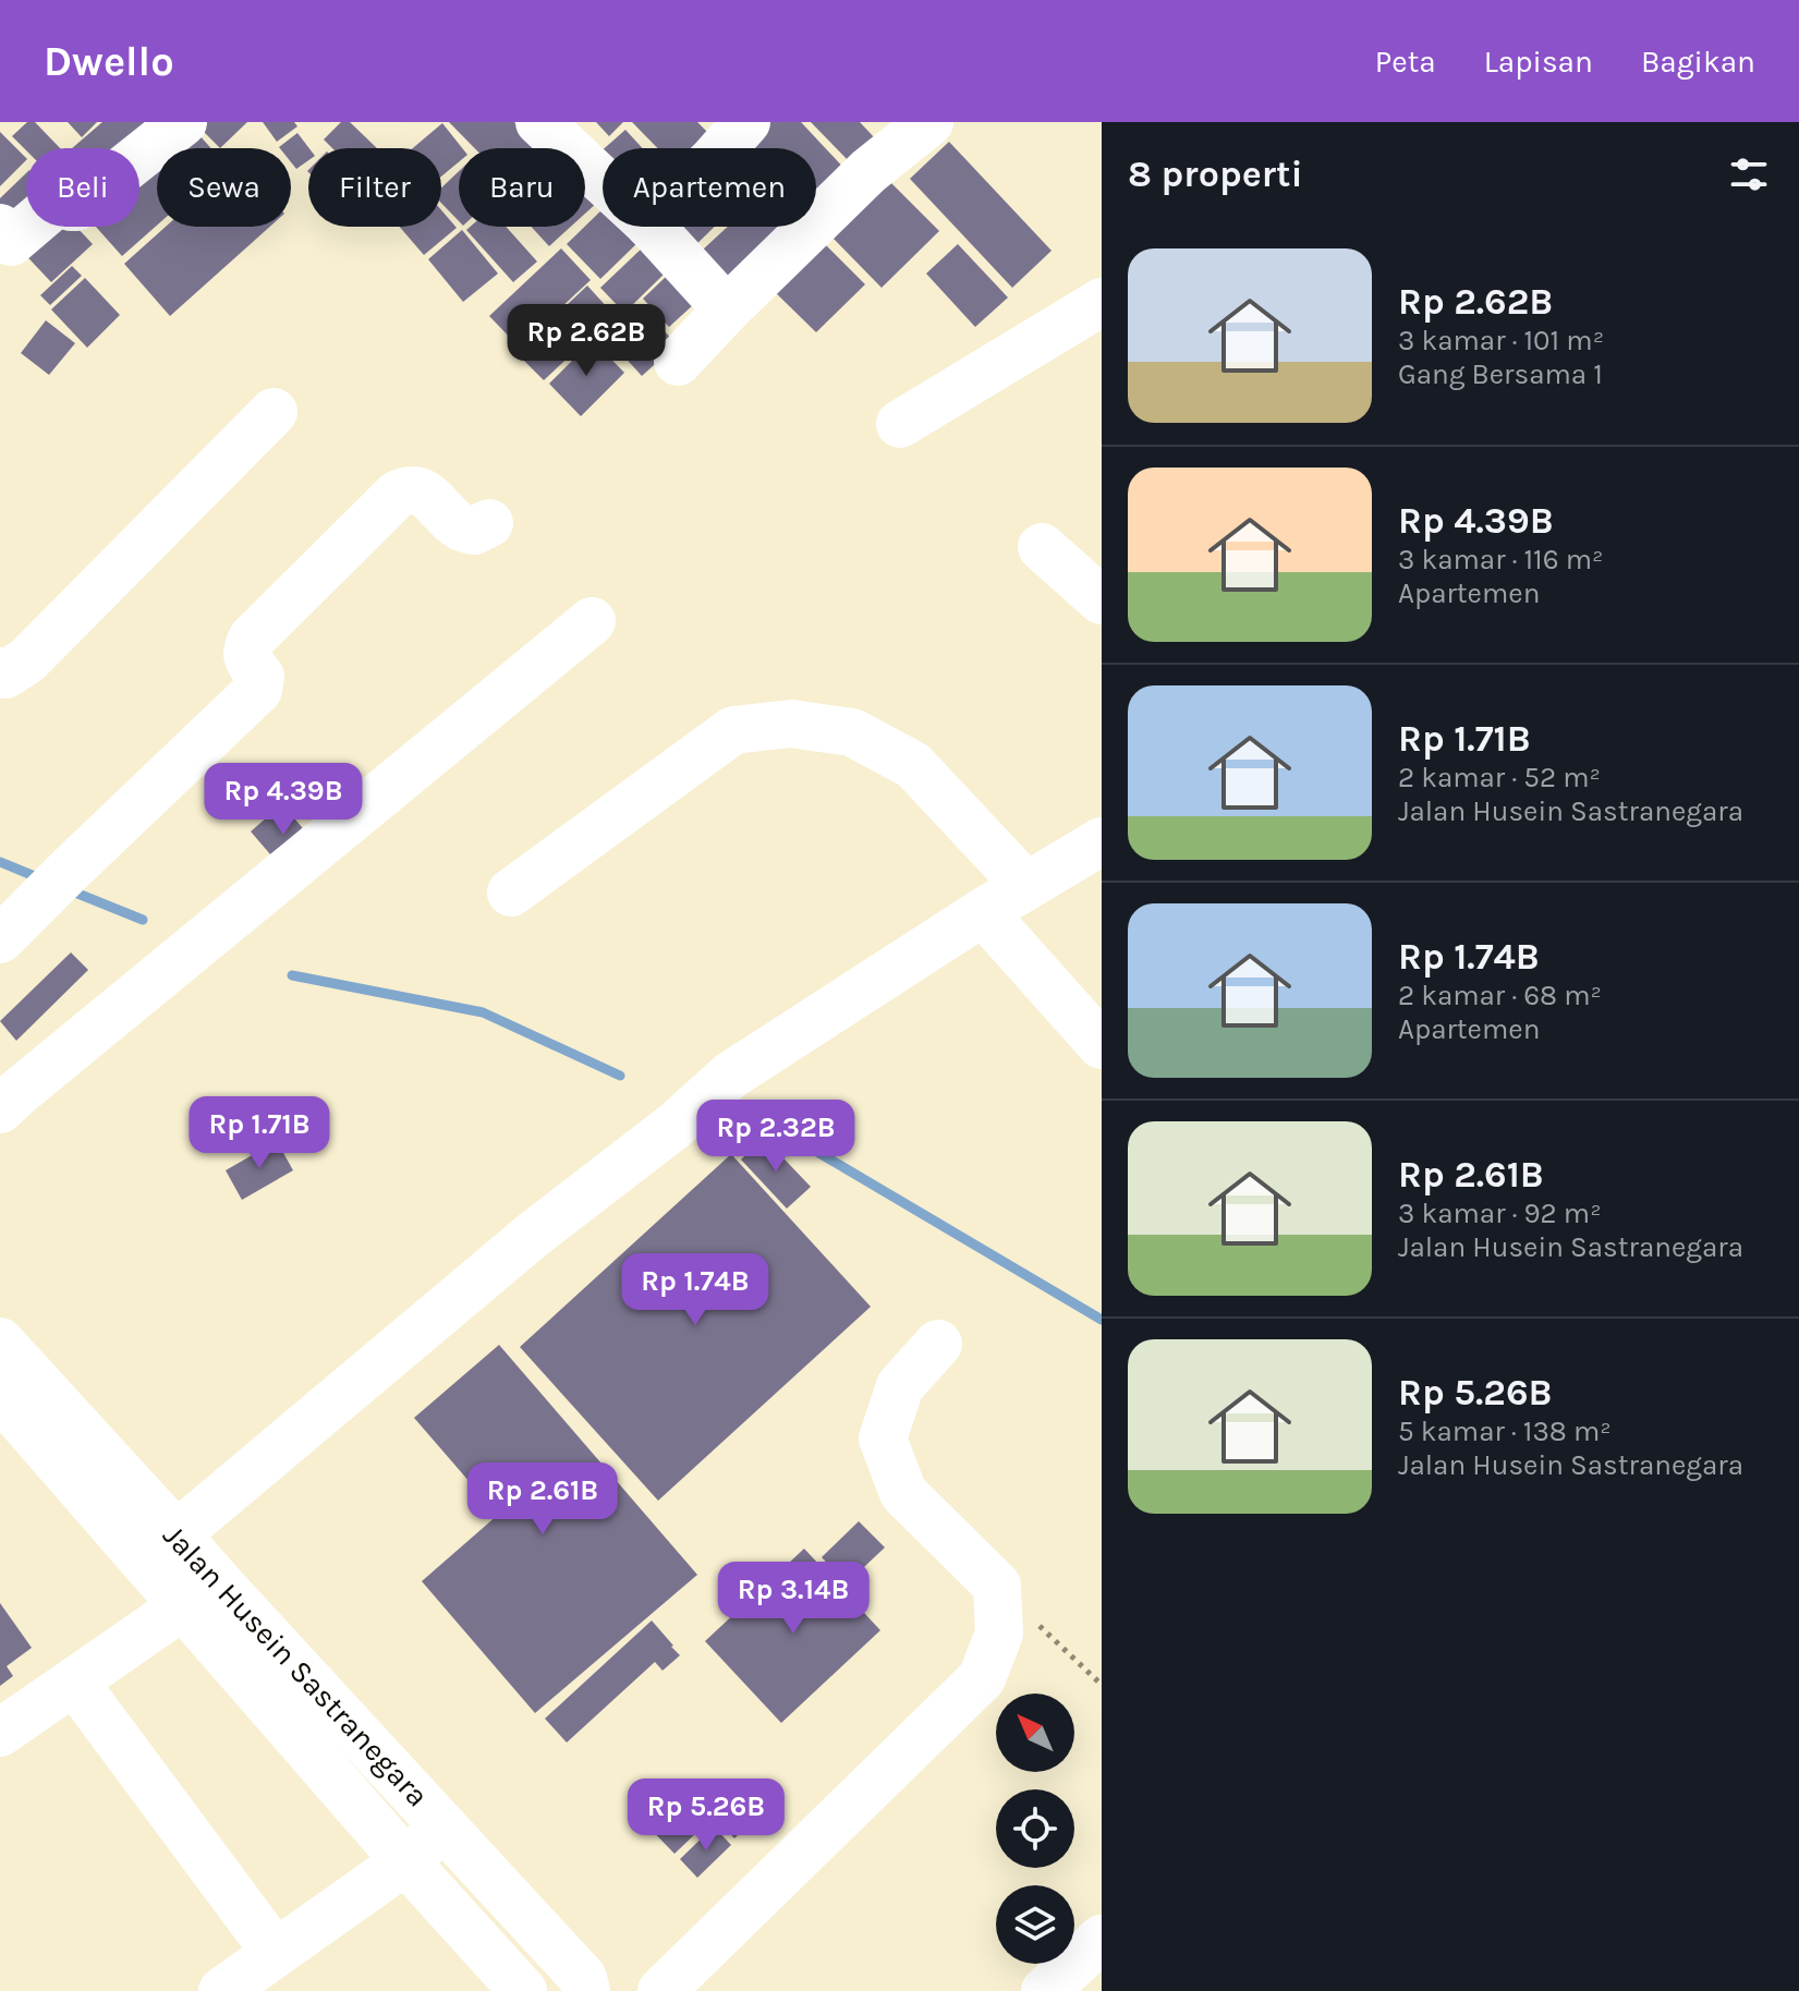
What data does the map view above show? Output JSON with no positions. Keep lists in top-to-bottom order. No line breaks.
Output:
{"streets":{"main road":["Jalan Husein Sastranegara"]},"north":"top left","page":{"header":"Dwello","nav":["Peta","Lapisan","Bagikan"],"heading":"8 properti","chip":["Beli","Sewa","Filter","Baru","Apartemen"],"list":[{"name":"Rp 2.62B","note":"3 kamar · 101 m² · Gang Bersama 1"},{"name":"Rp 4.39B","note":"3 kamar · 116 m² · Apartemen"},{"name":"Rp 1.71B","note":"2 kamar · 52 m² · Jalan Husein Sastranegara"},{"name":"Rp 1.74B","note":"2 kamar · 68 m² · Apartemen"},{"name":"Rp 2.61B","note":"3 kamar · 92 m² · Jalan Husein Sastranegara"},{"name":"Rp 5.26B","note":"5 kamar · 138 m² · Jalan Husein Sastranegara"}],"price":["Rp 2.62B","Rp 4.39B","Rp 1.71B","Rp 2.32B","Rp 1.74B","Rp 2.61B","Rp 3.14B","Rp 5.26B"]}}
